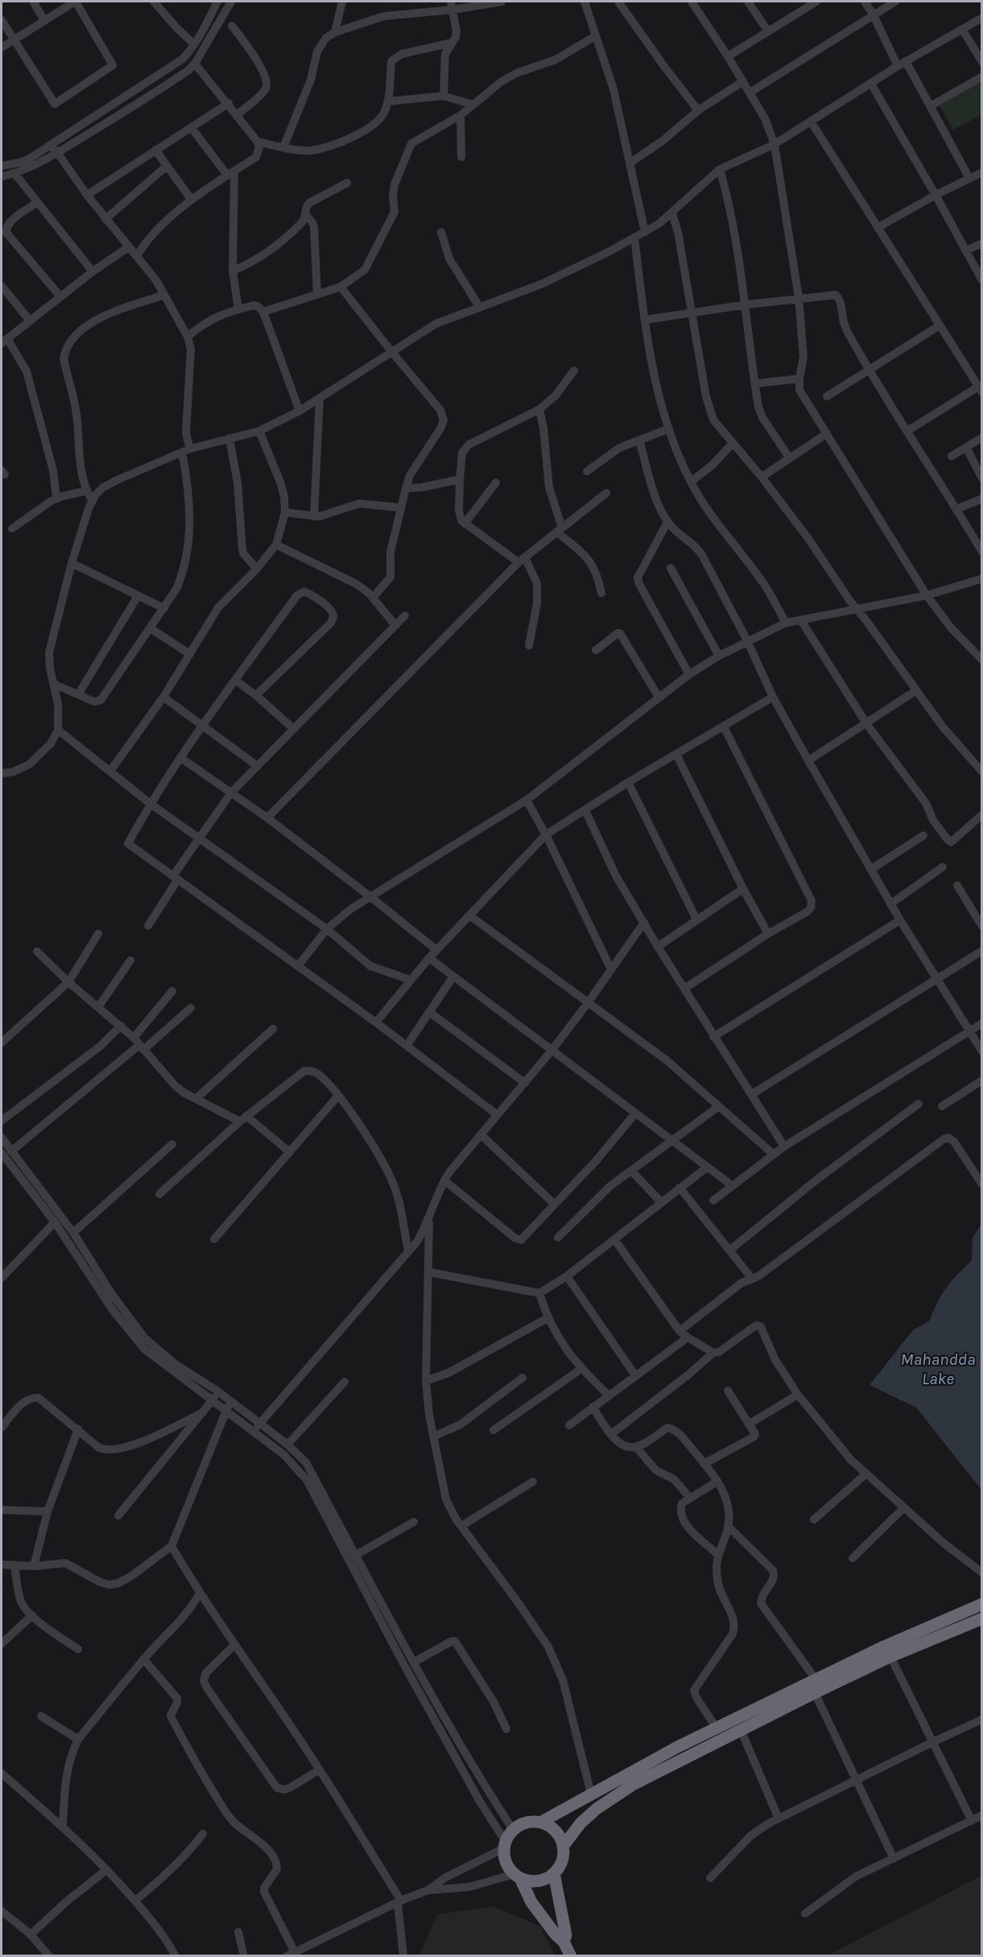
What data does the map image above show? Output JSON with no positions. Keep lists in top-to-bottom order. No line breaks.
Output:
{"water":["Mahandda Lake"]}
